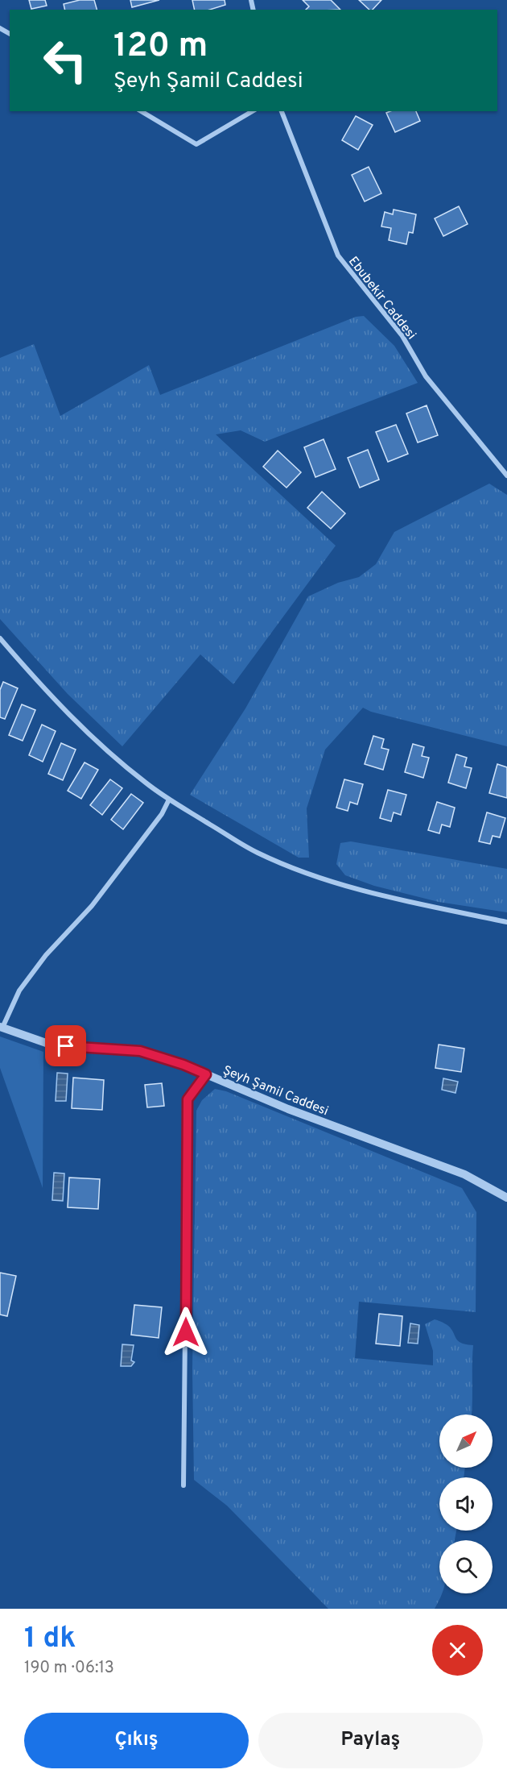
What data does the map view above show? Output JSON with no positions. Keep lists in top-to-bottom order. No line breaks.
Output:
{"streets":{"street":["Ebubekir Caddesi","Şeyh Şamil Caddesi"]},"north":"top right","page":{"turn":["120 m","Şeyh Şamil Caddesi"],"heading":["1 dk","190 m · 06:13"],"buttons":["Çıkış","Paylaş"]}}
